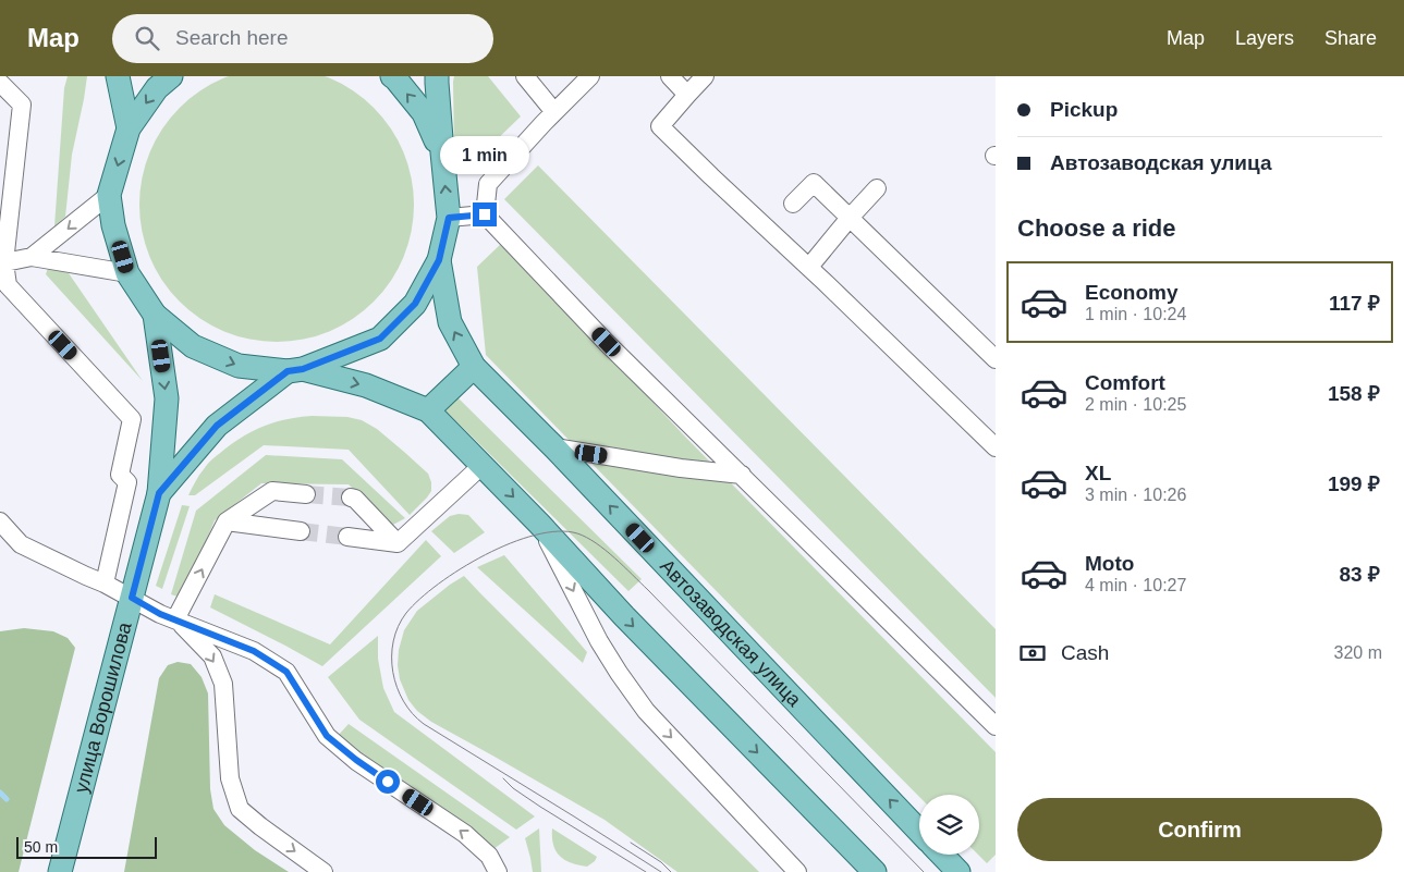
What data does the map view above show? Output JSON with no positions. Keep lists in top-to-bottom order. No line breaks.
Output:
{"streets":{"main road":["Автозаводская улица","улица Ворошилова"]},"scale_bar":"50 m","page":{"header":"Map","search":"Search here","nav":["Map","Layers","Share"],"banner":["Pickup","Автозаводская улица"],"bubble":"1 min","heading":"Choose a ride","list":[{"name":"Economy","note":"1 min · 10:24","value":"117 ₽"},{"name":"Comfort","note":"2 min · 10:25","value":"158 ₽"},{"name":"XL","note":"3 min · 10:26","value":"199 ₽"},{"name":"Moto","note":"4 min · 10:27","value":"83 ₽"}],"pay":["Cash","320 m"],"buttons":"Confirm","scale":"50 m"}}
